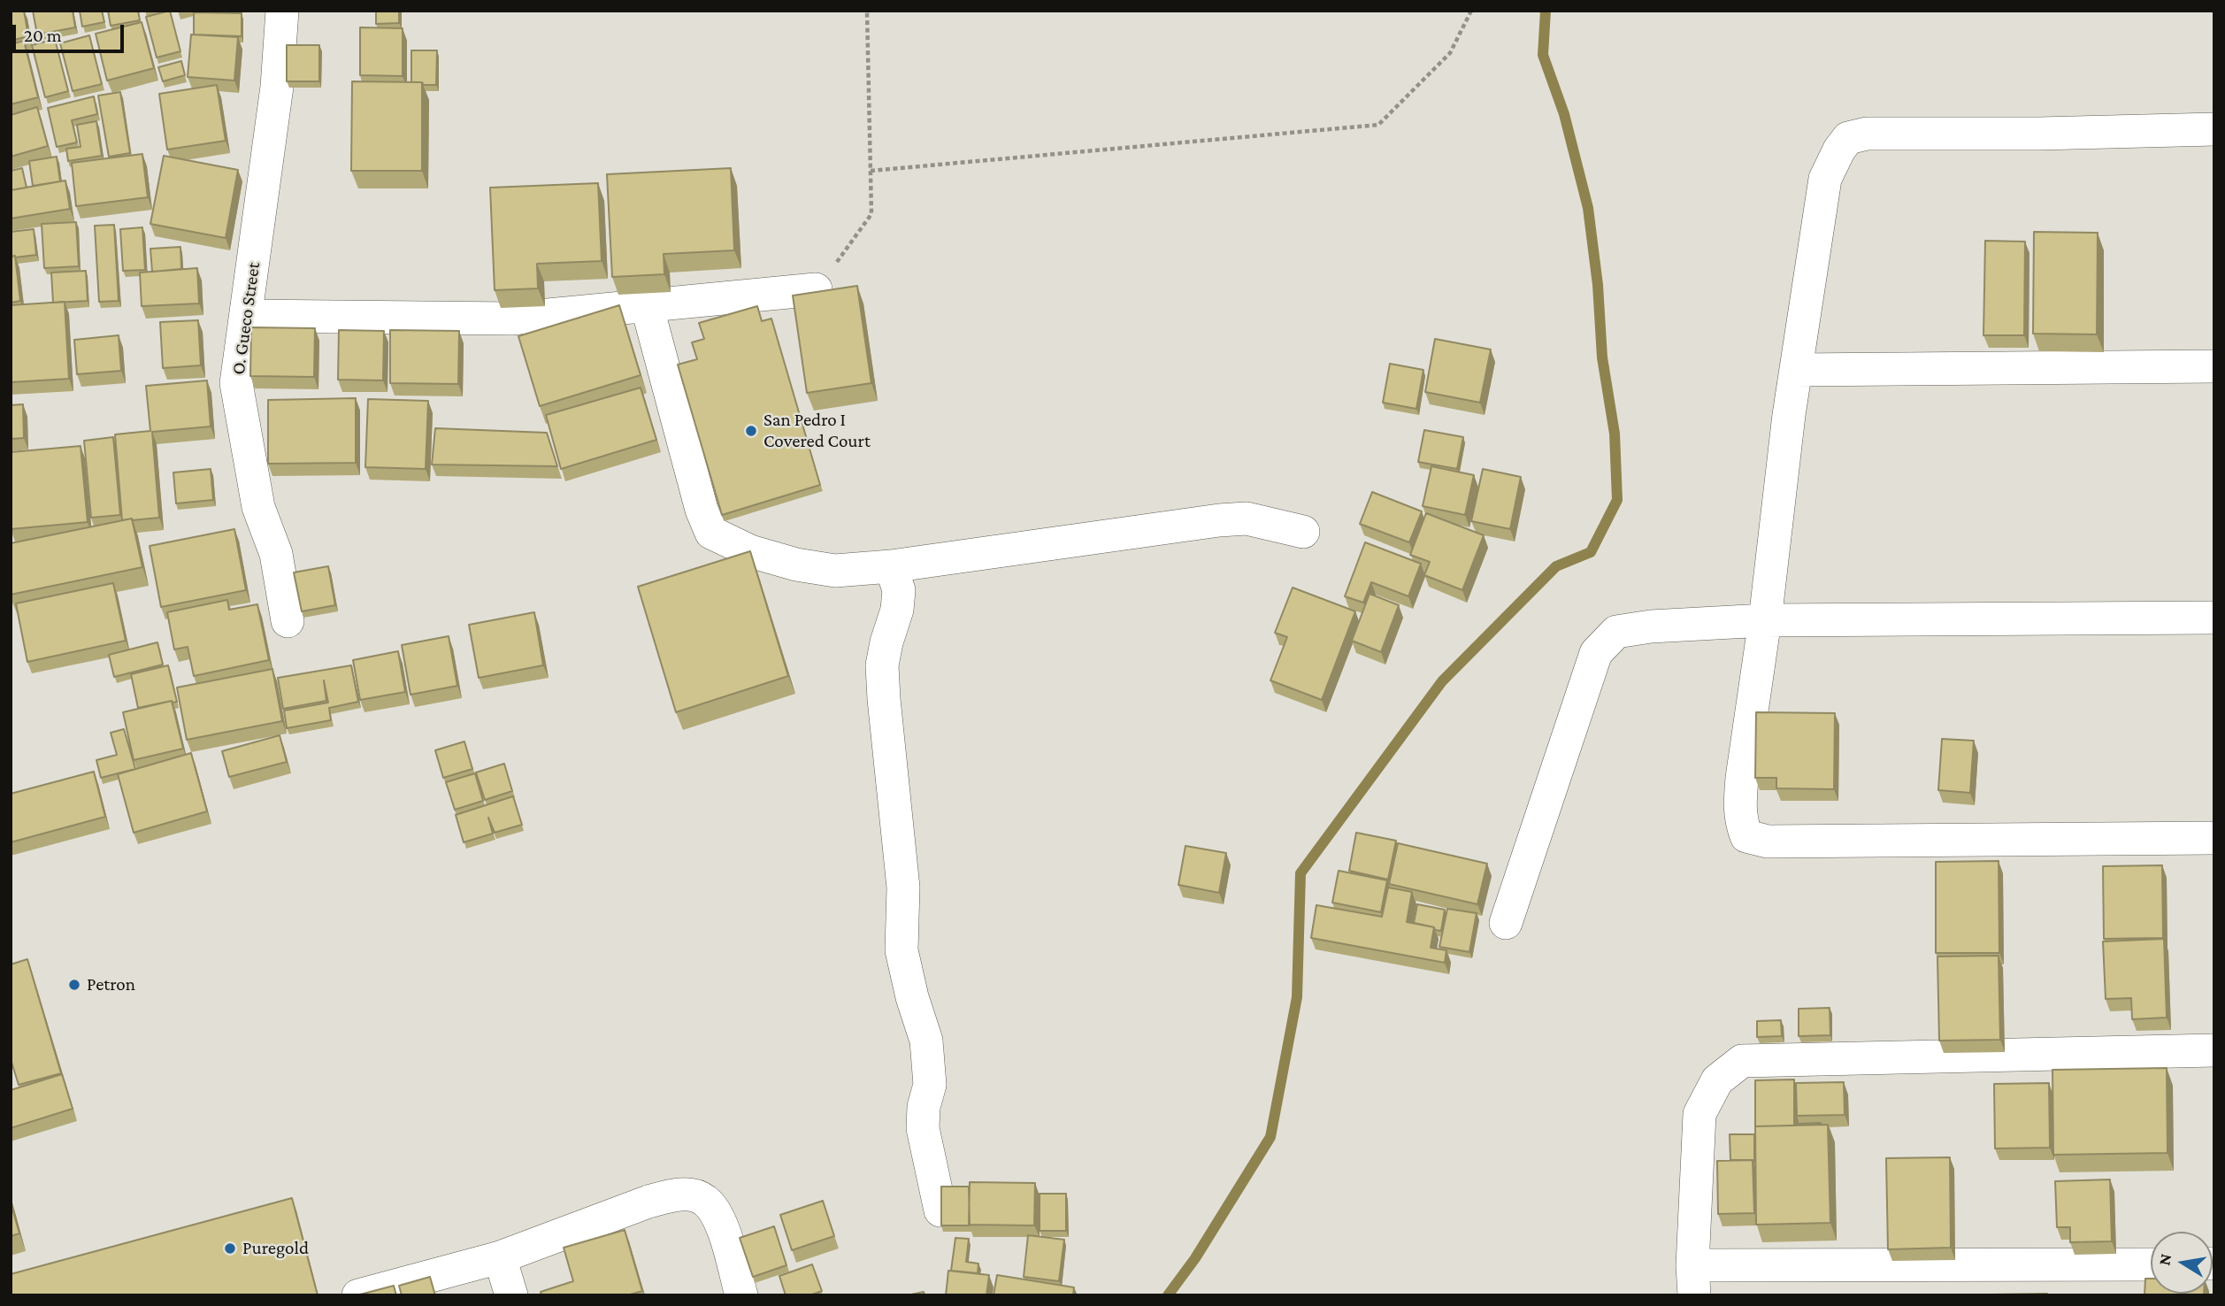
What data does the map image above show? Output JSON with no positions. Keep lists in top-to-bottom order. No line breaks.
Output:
{"streets":{"street":["O. Gueco Street"]},"places":["San Pedro I Covered Court","Petron","Puregold"],"scale_bar":"20 m","north":"left"}
